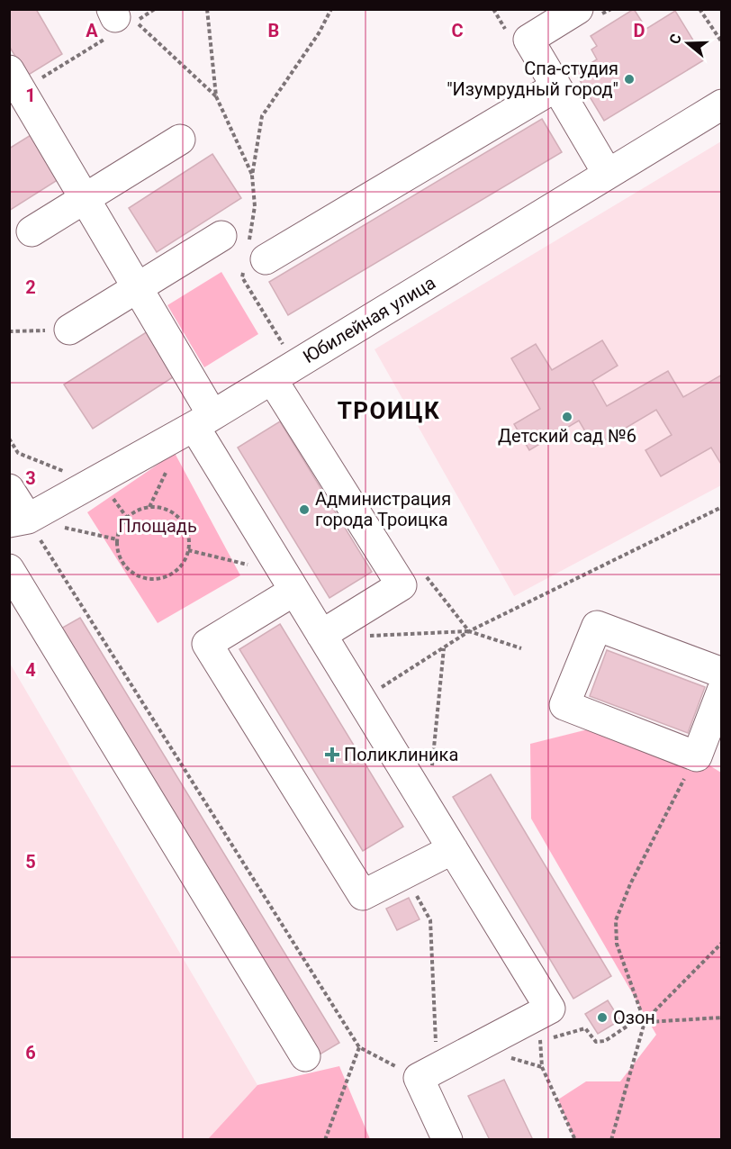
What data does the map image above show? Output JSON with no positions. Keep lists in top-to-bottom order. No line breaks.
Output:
{"streets":{"street":["Юбилейная улица"]},"districts":["ТРОИЦК"],"parks":["Площадь"],"places":{"other":["Спа-студия \"Изумрудный город\"","Детский сад №6","Администрация города Троицка","Озон"],"health":["Поликлиника"]},"north":"left","grid":{"columns":["A","B","C","D"],"rows":["1","2","3","4","5","6"]}}
